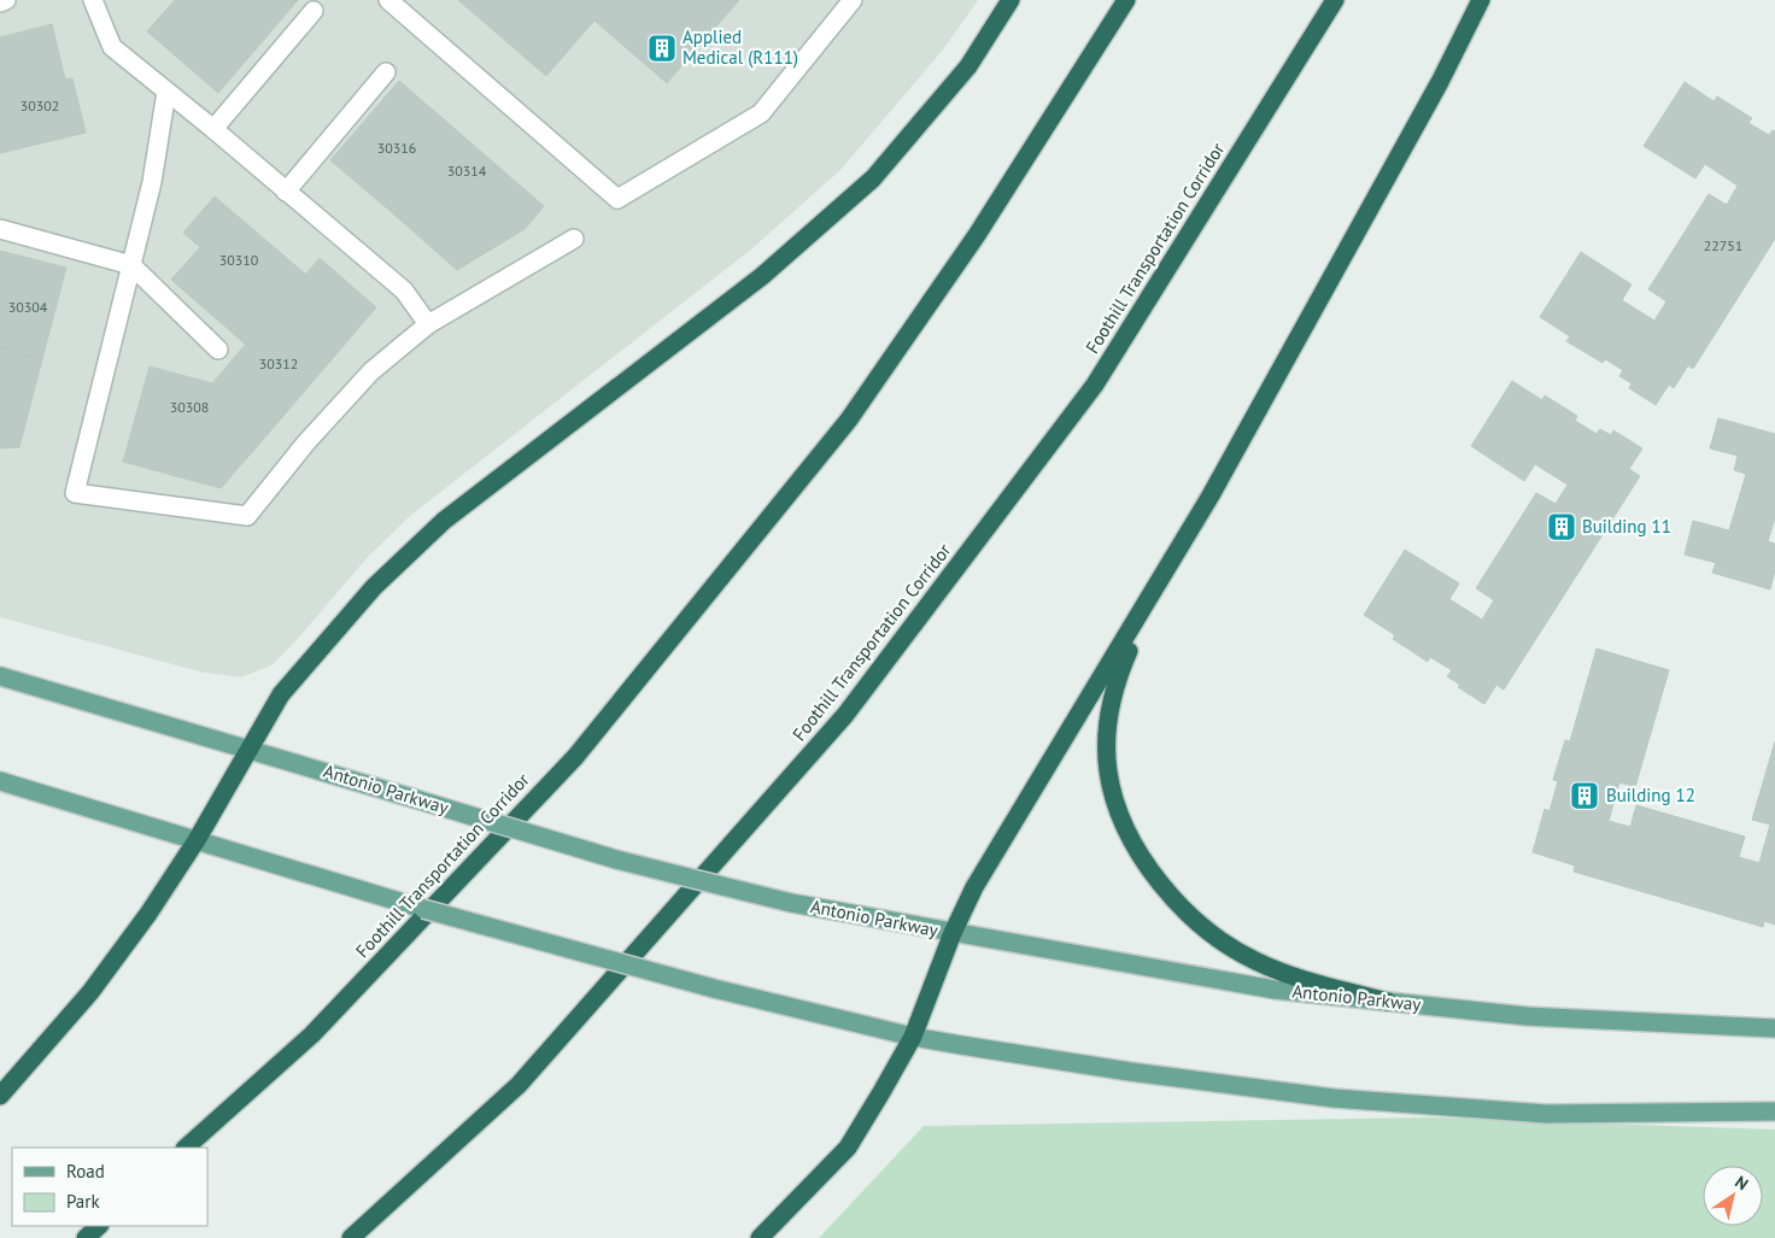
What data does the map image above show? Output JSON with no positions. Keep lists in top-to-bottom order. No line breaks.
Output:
{"streets":{"highway":["Foothill Transportation Corridor"],"main road":["Antonio Parkway"]},"places":{"building":["Applied Medical (R111)","Building 11","Building 12"]},"house_numbers":["30302","30316","30314","22751","30310","30304","30312","30308"],"legend":["Road","Park"],"north":"top right"}
